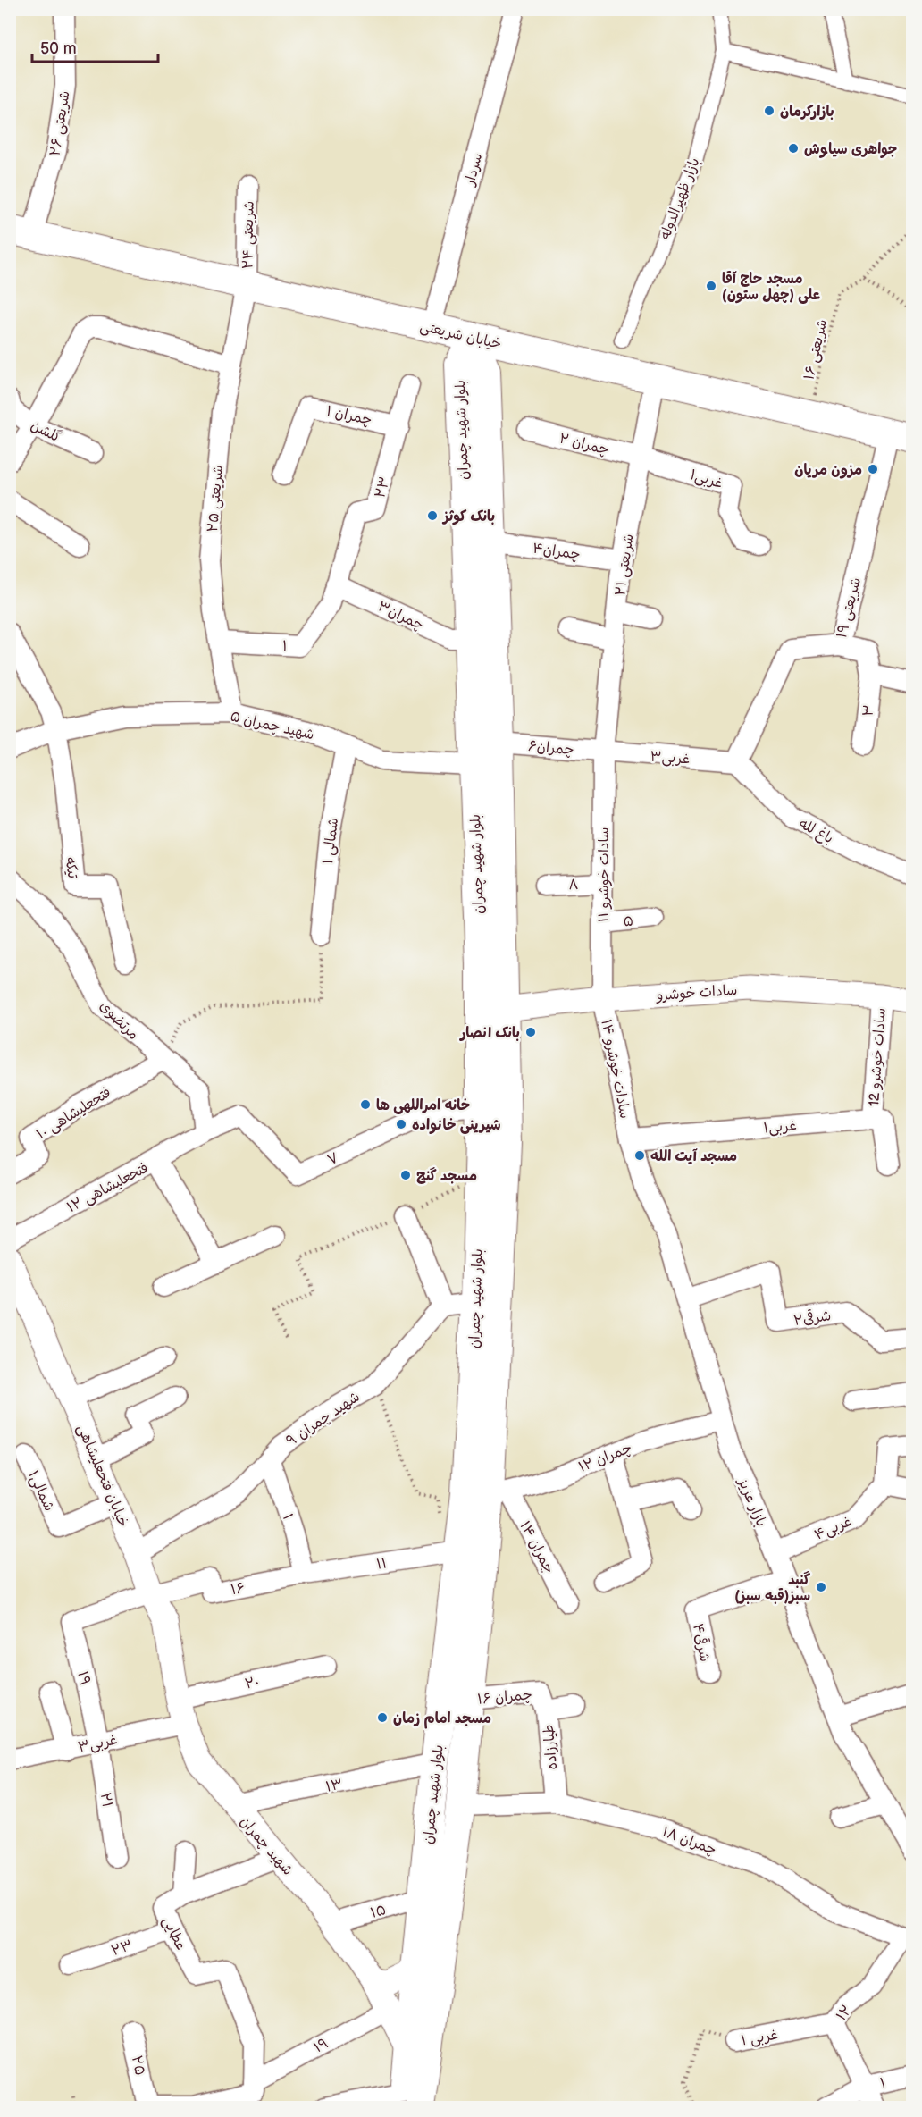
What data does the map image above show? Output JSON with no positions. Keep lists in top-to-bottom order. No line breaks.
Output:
{"streets":{"main road":["خیابان شریعتی","بلوار شهید چمران"],"street":["شریعتی ۲۶","سردار","بازار ظهیرالدوله","شریعتی ۲۴","چمران ۱","گلشن","چمران ۲","غربی۱","۲۳","شریعتی ۲۵","چمران۴","شریعتی ۲۱","شریعتی ۱۹","چمران۳","۱","۳","شهید چمران ۵","چمران۶","غربی۳","باغ لله","شمالی ۱","تیکه","سادات خوشرو ۱۱","۸","۵","سادات خوشرو","مرتضوی","سادات خوشرو 12","سادات خوشرو ۱۴","فتحعلیشاهی ۱۰","۷","فتحعلیشاهی ۱۲","شرقی۲","شهید چمران ۹","چمران ۱۲","خیابان فتحعلیشاهی","شمالی۱","بازار عزیز","غربی۴","چمران ۱۴","۱۱","۱۶","شرقی۴","۱۹","۲۰","چمران ۱۶","طیارزاده","۱۳","۲۱","چمران ۱۸","شهید چمران","۱۵","عطایی","۱۲","۱ غربی","۲۵"],"path":["شریعتی ۱۶"]},"crossings":[["شریعتی ۲۶","خیابان شریعتی"],["سردار","خیابان شریعتی"],["شریعتی ۲۴","خیابان شریعتی"],["شریعتی ۲۴","شریعتی ۲۵"],["خیابان شریعتی","شریعتی ۱۶"],["خیابان شریعتی","بلوار شهید چمران"],["خیابان شریعتی","شریعتی ۲۵"],["خیابان شریعتی","شریعتی ۲۱"],["خیابان شریعتی","شریعتی ۱۹"],["چمران ۱","۲۳"],["بلوار شهید چمران","چمران۴"],["بلوار شهید چمران","چمران۳"],["بلوار شهید چمران","شهید چمران ۵"],["بلوار شهید چمران","چمران۶"],["بلوار شهید چمران","سادات خوشرو"],["بلوار شهید چمران","۷"],["بلوار شهید چمران","چمران ۱۲"],["بلوار شهید چمران","چمران ۱۴"],["بلوار شهید چمران","۱۱"],["بلوار شهید چمران","چمران ۱۶"],["بلوار شهید چمران","۱۳"],["بلوار شهید چمران","چمران ۱۸"],["بلوار شهید چمران","شهید چمران"],["بلوار شهید چمران","۱۵"],["چمران ۲","غربی۱"],["چمران ۲","شریعتی ۲۱"],["غربی۱","شریعتی ۲۱"],["غربی۱","سادات خوشرو 12"],["غربی۱","سادات خوشرو ۱۴"],["غربی۱","بازار عزیز"],["۲۳","چمران۳"],["۲۳","۱"],["۲۳","عطایی"],["شریعتی ۲۵","۱"],["شریعتی ۲۵","شهید چمران ۵"],["چمران۴","شریعتی ۲۱"],["شریعتی ۲۱","چمران۶"],["شریعتی ۲۱","غربی۳"],["شریعتی ۲۱","سادات خوشرو ۱۱"],["شریعتی ۱۹","۳"],["شریعتی ۱۹","غربی۳"],["شریعتی ۱۹","باغ لله"],["۱","شهید چمران ۹"],["۱","۱۱"],["۱","۱۶"],["۱","۱۲"],["شهید چمران ۵","شمالی ۱"],["شهید چمران ۵","تیکه"],["چمران۶","غربی۳"],["چمران۶","سادات خوشرو ۱۱"],["غربی۳","باغ لله"],["غربی۳","سادات خوشرو ۱۱"],["غربی۳","۱۹"],["غربی۳","۲۱"],["غربی۳","شهید چمران"],["سادات خوشرو ۱۱","۸"],["سادات خوشرو ۱۱","۵"],["سادات خوشرو ۱۱","سادات خوشرو"],["سادات خوشرو ۱۱","سادات خوشرو ۱۴"],["سادات خوشرو","سادات خوشرو 12"],["سادات خوشرو","سادات خوشرو ۱۴"],["مرتضوی","فتحعلیشاهی ۱۰"],["مرتضوی","۷"],["مرتضوی","فتحعلیشاهی ۱۲"],["سادات خوشرو ۱۴","بازار عزیز"],["۷","فتحعلیشاهی ۱۲"],["شرقی۲","بازار عزیز"],["شهید چمران ۹","خیابان فتحعلیشاهی"],["چمران ۱۲","بازار عزیز"],["چمران ۱۲","چمران ۱۴"],["خیابان فتحعلیشاهی","شمالی۱"],["خیابان فتحعلیشاهی","۱۶"],["خیابان فتحعلیشاهی","۱۹"],["خیابان فتحعلیشاهی","۲۰"],["خیابان فتحعلیشاهی","شهید چمران"],["بازار عزیز","غربی۴"],["بازار عزیز","شرقی۴"],["۱۱","۱۶"],["۱۶","۱۹"],["۱۹","۲۱"],["۱۹","شهید چمران"],["۱۹","عطایی"],["۱۹","۲۵"],["۲۰","شهید چمران"],["چمران ۱۶","طیارزاده"],["طیارزاده","چمران ۱۸"],["۱۳","شهید چمران"],["چمران ۱۸","۱۲"],["شهید چمران","۱۵"],["شهید چمران","عطایی"],["عطایی","۲۵"],["۱۲","۱ غربی"]],"places":["بازارکرمان","جواهری سیاوش","مسجد حاج آقا علی (چهل ستون)","مزون مریان","بانک کوثز","بانک انصار","خانه امراللهی ها","شیرینی خانواده","مسجد آیت الله","مسجد گنج","گنبد سبز(قبه سبز)","مسجد امام زمان"],"scale_bar":"50 m"}
